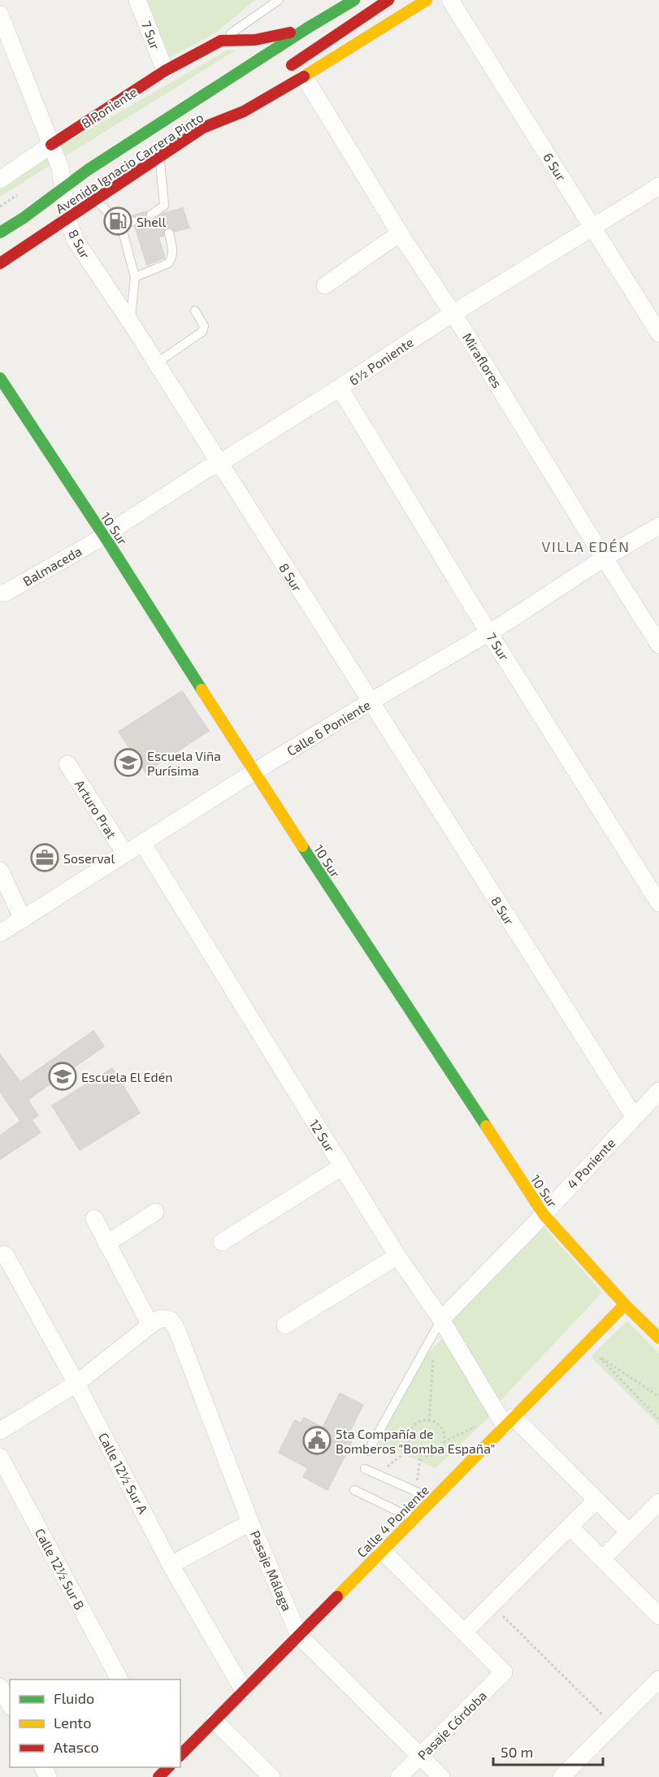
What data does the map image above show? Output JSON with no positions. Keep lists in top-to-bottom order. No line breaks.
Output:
{"streets":{"street":["7 Sur","8 Poniente","Avenida Ignacio Carrera Pinto","6 Sur","8 Sur","Miraflores","6½ Poniente","10 Sur","Balmaceda","Calle 6 Poniente","Arturo Prat","12 Sur","4 Poniente","Calle 12½ Sur A","Calle 4 Poniente","Calle 12½ Sur B","Pasaje Málaga","Pasaje Córdoba"]},"crossings":[["7 Sur","8 Poniente"],["7 Sur","6½ Poniente"],["7 Sur","Calle 6 Poniente"],["8 Poniente","8 Sur"],["Avenida Ignacio Carrera Pinto","8 Sur"],["Avenida Ignacio Carrera Pinto","Miraflores"],["6 Sur","6½ Poniente"],["8 Sur","6½ Poniente"],["8 Sur","Calle 6 Poniente"],["8 Sur","4 Poniente"],["Miraflores","6½ Poniente"],["Miraflores","Calle 6 Poniente"],["6½ Poniente","10 Sur"],["6½ Poniente","Balmaceda"],["10 Sur","Balmaceda"],["10 Sur","Calle 6 Poniente"],["10 Sur","4 Poniente"],["10 Sur","Calle 4 Poniente"],["Calle 6 Poniente","Arturo Prat"],["Calle 6 Poniente","12 Sur"],["12 Sur","4 Poniente"],["12 Sur","Calle 4 Poniente"],["Calle 12½ Sur A","Calle 4 Poniente"],["Calle 4 Poniente","Pasaje Málaga"],["Pasaje Málaga","Pasaje Córdoba"]],"districts":["VILLA EDÉN"],"places":{"fuel station":["Shell"],"school or university":["Escuela Viña Purísima","Escuela El Edén"],"office":["Soserval"],"public building":["5ta Compañía de Bomberos \"Bomba España\""]},"legend":["Fluido","Lento","Atasco"],"scale_bar":"50 m"}
